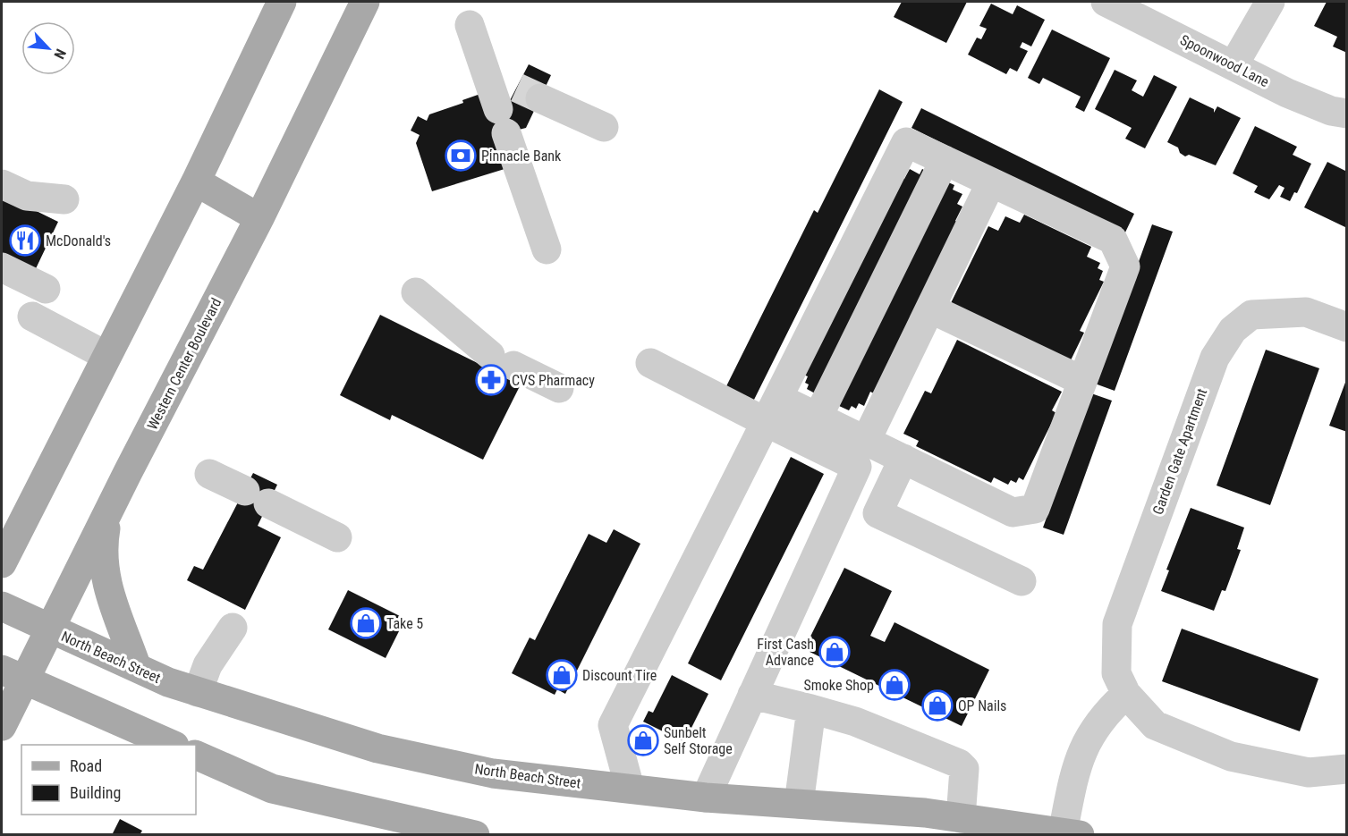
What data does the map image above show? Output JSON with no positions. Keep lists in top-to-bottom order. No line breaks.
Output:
{"streets":{"main road":["Western Center Boulevard","North Beach Street"],"street":["Spoonwood Lane","Garden Gate Apartment"]},"crossings":[["Western Center Boulevard","North Beach Street"]],"places":{"bank":["Pinnacle Bank"],"restaurant":["McDonald's"],"pharmacy":["CVS Pharmacy"],"shop":["Take 5","First Cash Advance","Discount Tire","Smoke Shop","OP Nails","Sunbelt Self Storage"]},"legend":["Road","Building"],"north":"bottom right"}
